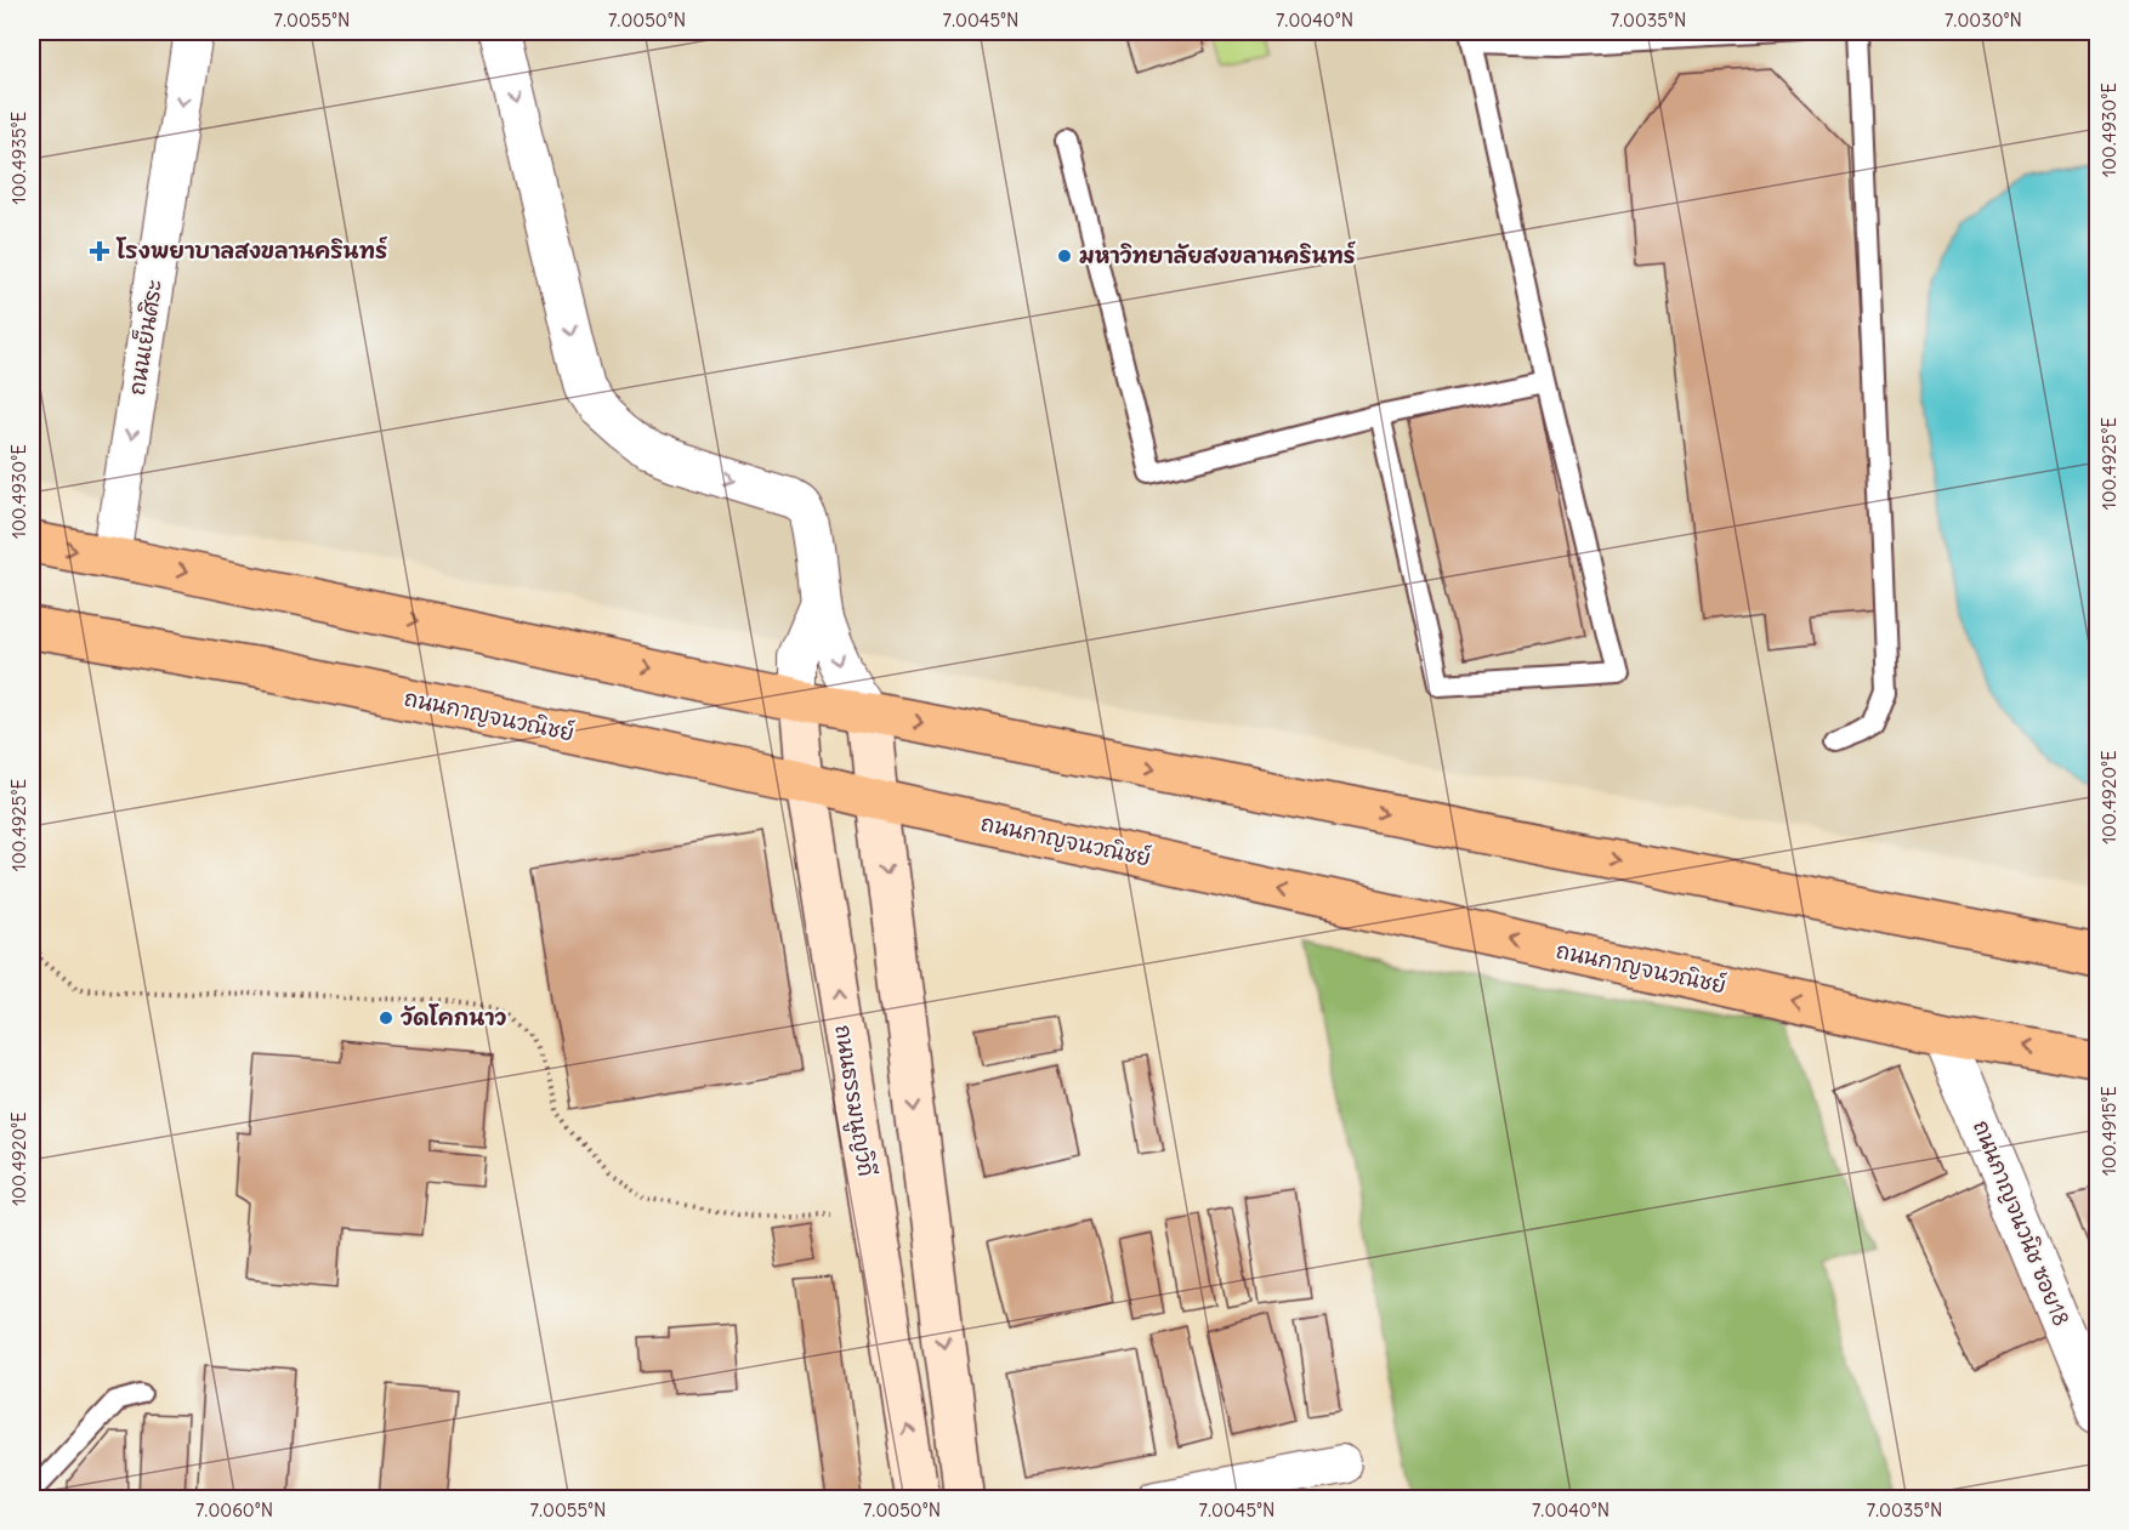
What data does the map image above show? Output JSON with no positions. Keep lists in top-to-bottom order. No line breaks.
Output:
{"streets":{"main road":["ถนนกาญจนวณิชย์"],"street":["ถนนเย็นศิระ","ถนนธรรมนูญวิถี","ถนนกาญจนวนิช ซอย18"]},"crossings":[["ถนนกาญจนวณิชย์","ถนนธรรมนูญวิถี"],["ถนนกาญจนวณิชย์","ถนนกาญจนวนิช ซอย18"]],"one_way":["ถนนเย็นศิระ"],"places":{"health":["โรงพยาบาลสงขลานครินทร์"],"other":["มหาวิทยาลัยสงขลานครินทร์","วัดโคกนาว"]},"coordinates":["7.0055°N","7.0050°N","7.0045°N","7.0040°N","7.0035°N","7.0030°N","100.4930°E","100.4935°E","100.4925°E","100.4920°E","100.4915°E","7.0060°N"]}
